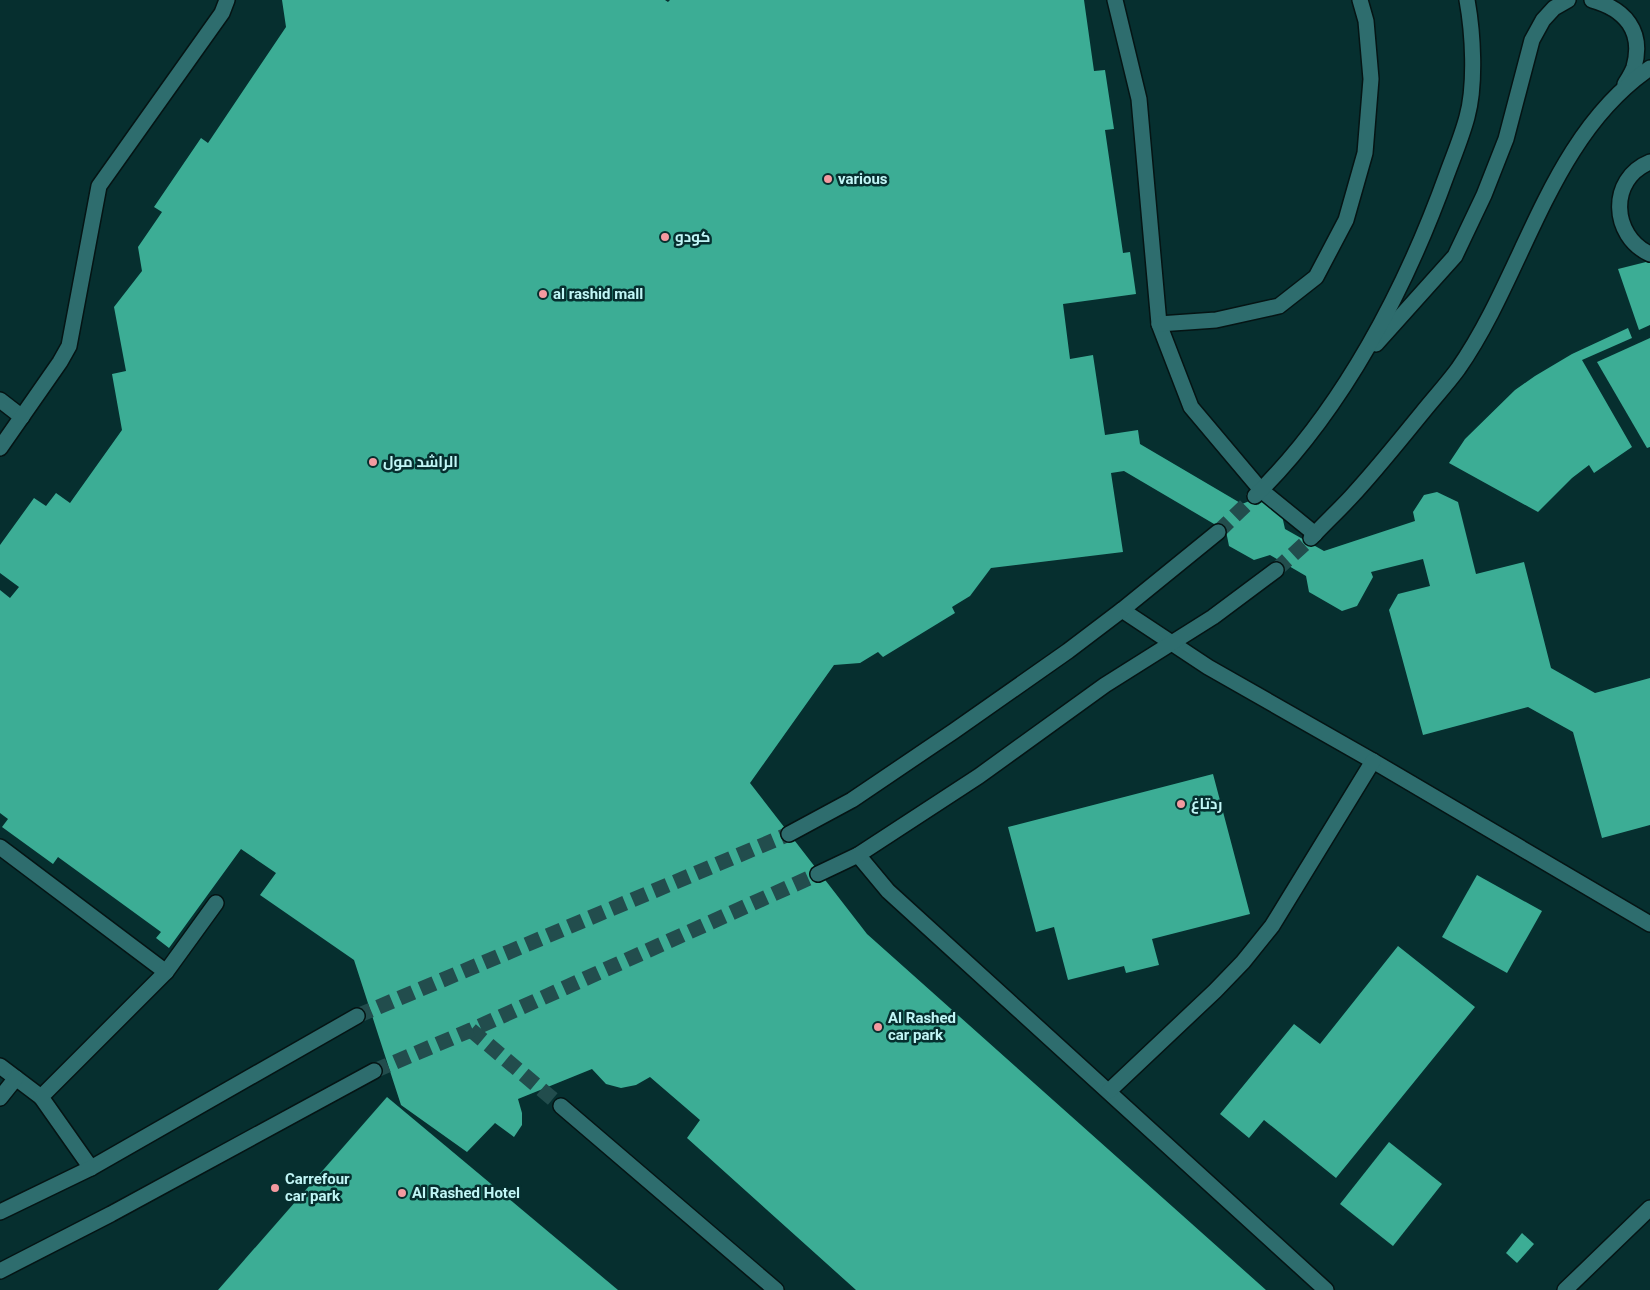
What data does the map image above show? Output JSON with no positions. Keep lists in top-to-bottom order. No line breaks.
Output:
{"places":["various","كودو","al rashid mall","الراشد مول","ردتاغ","Al Rashed car park","Carrefour car park","Al Rashed Hotel"]}
